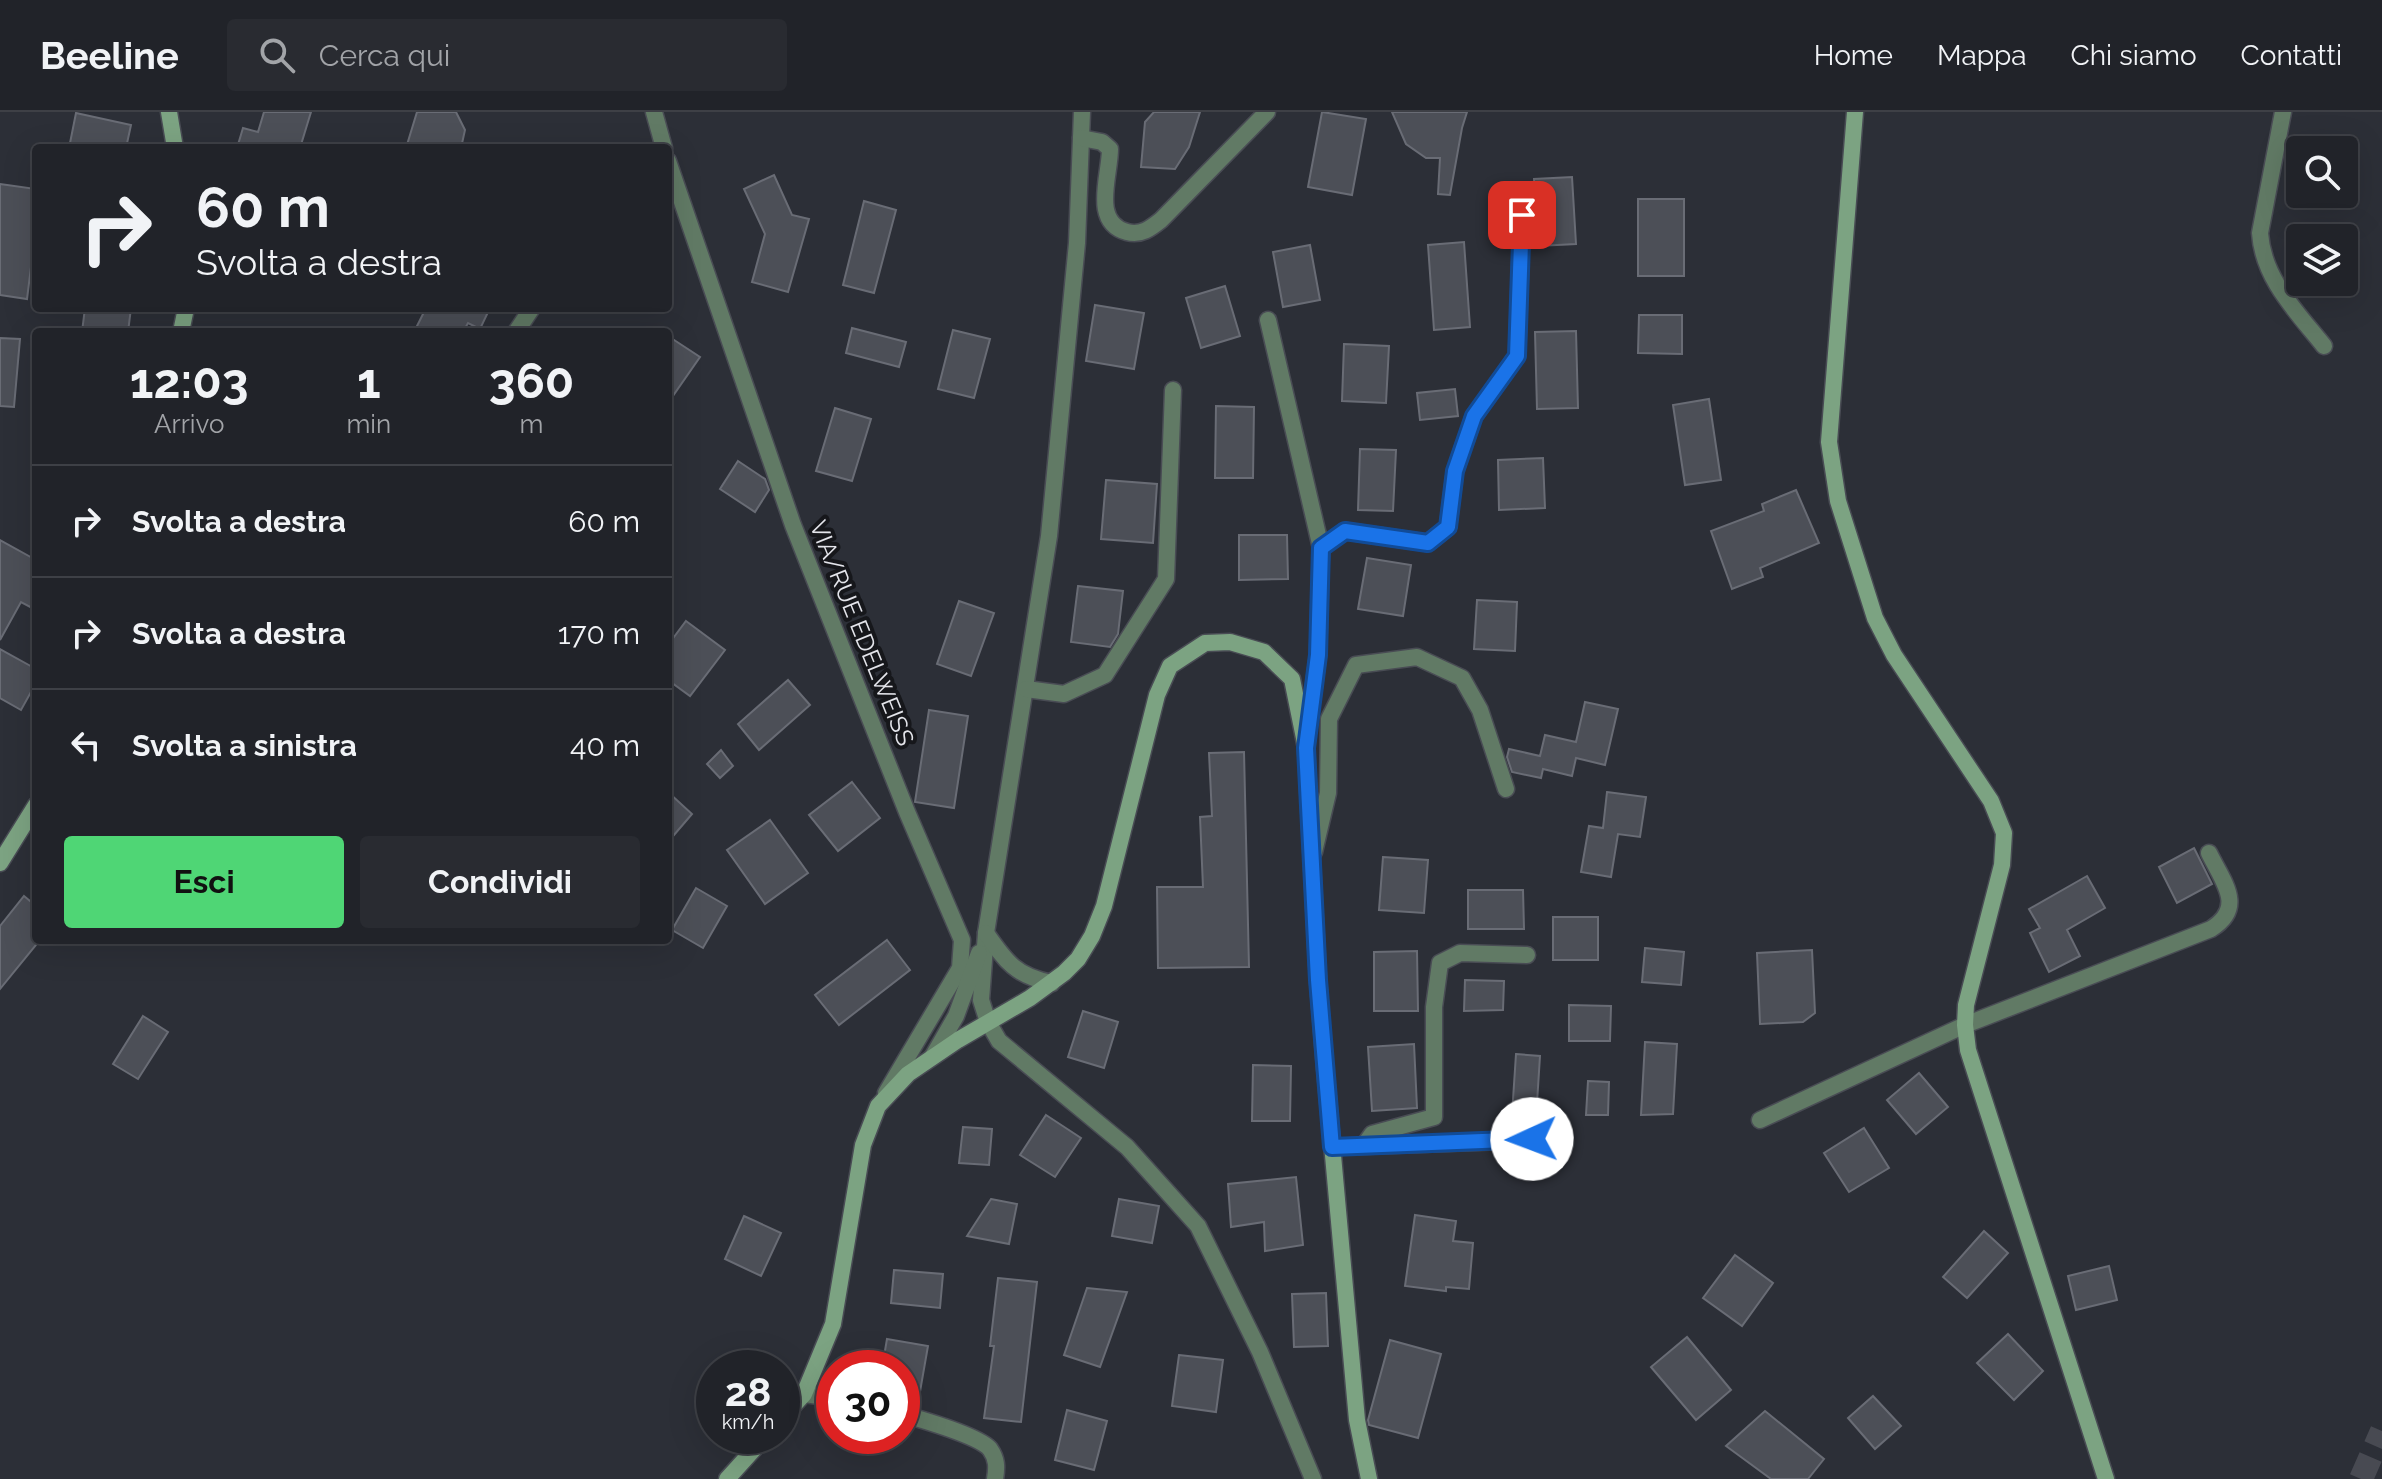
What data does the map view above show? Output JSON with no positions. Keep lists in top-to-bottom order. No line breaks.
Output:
{"streets":{"street":["VIA/RUE EDELWEISS"]},"page":{"header":"Beeline","search":"Cerca qui","nav":["Home","Mappa","Chi siamo","Contatti"],"turn":["60 m","Svolta a destra"],"eta":["12:03","Arrivo","1","min","360","m"],"list":[{"name":"Svolta a destra","value":"60 m"},{"name":"Svolta a destra","value":"170 m"},{"name":"Svolta a sinistra","value":"40 m"}],"buttons":["Esci","Condividi"],"speed":"28 km/h","limit":"30"}}
